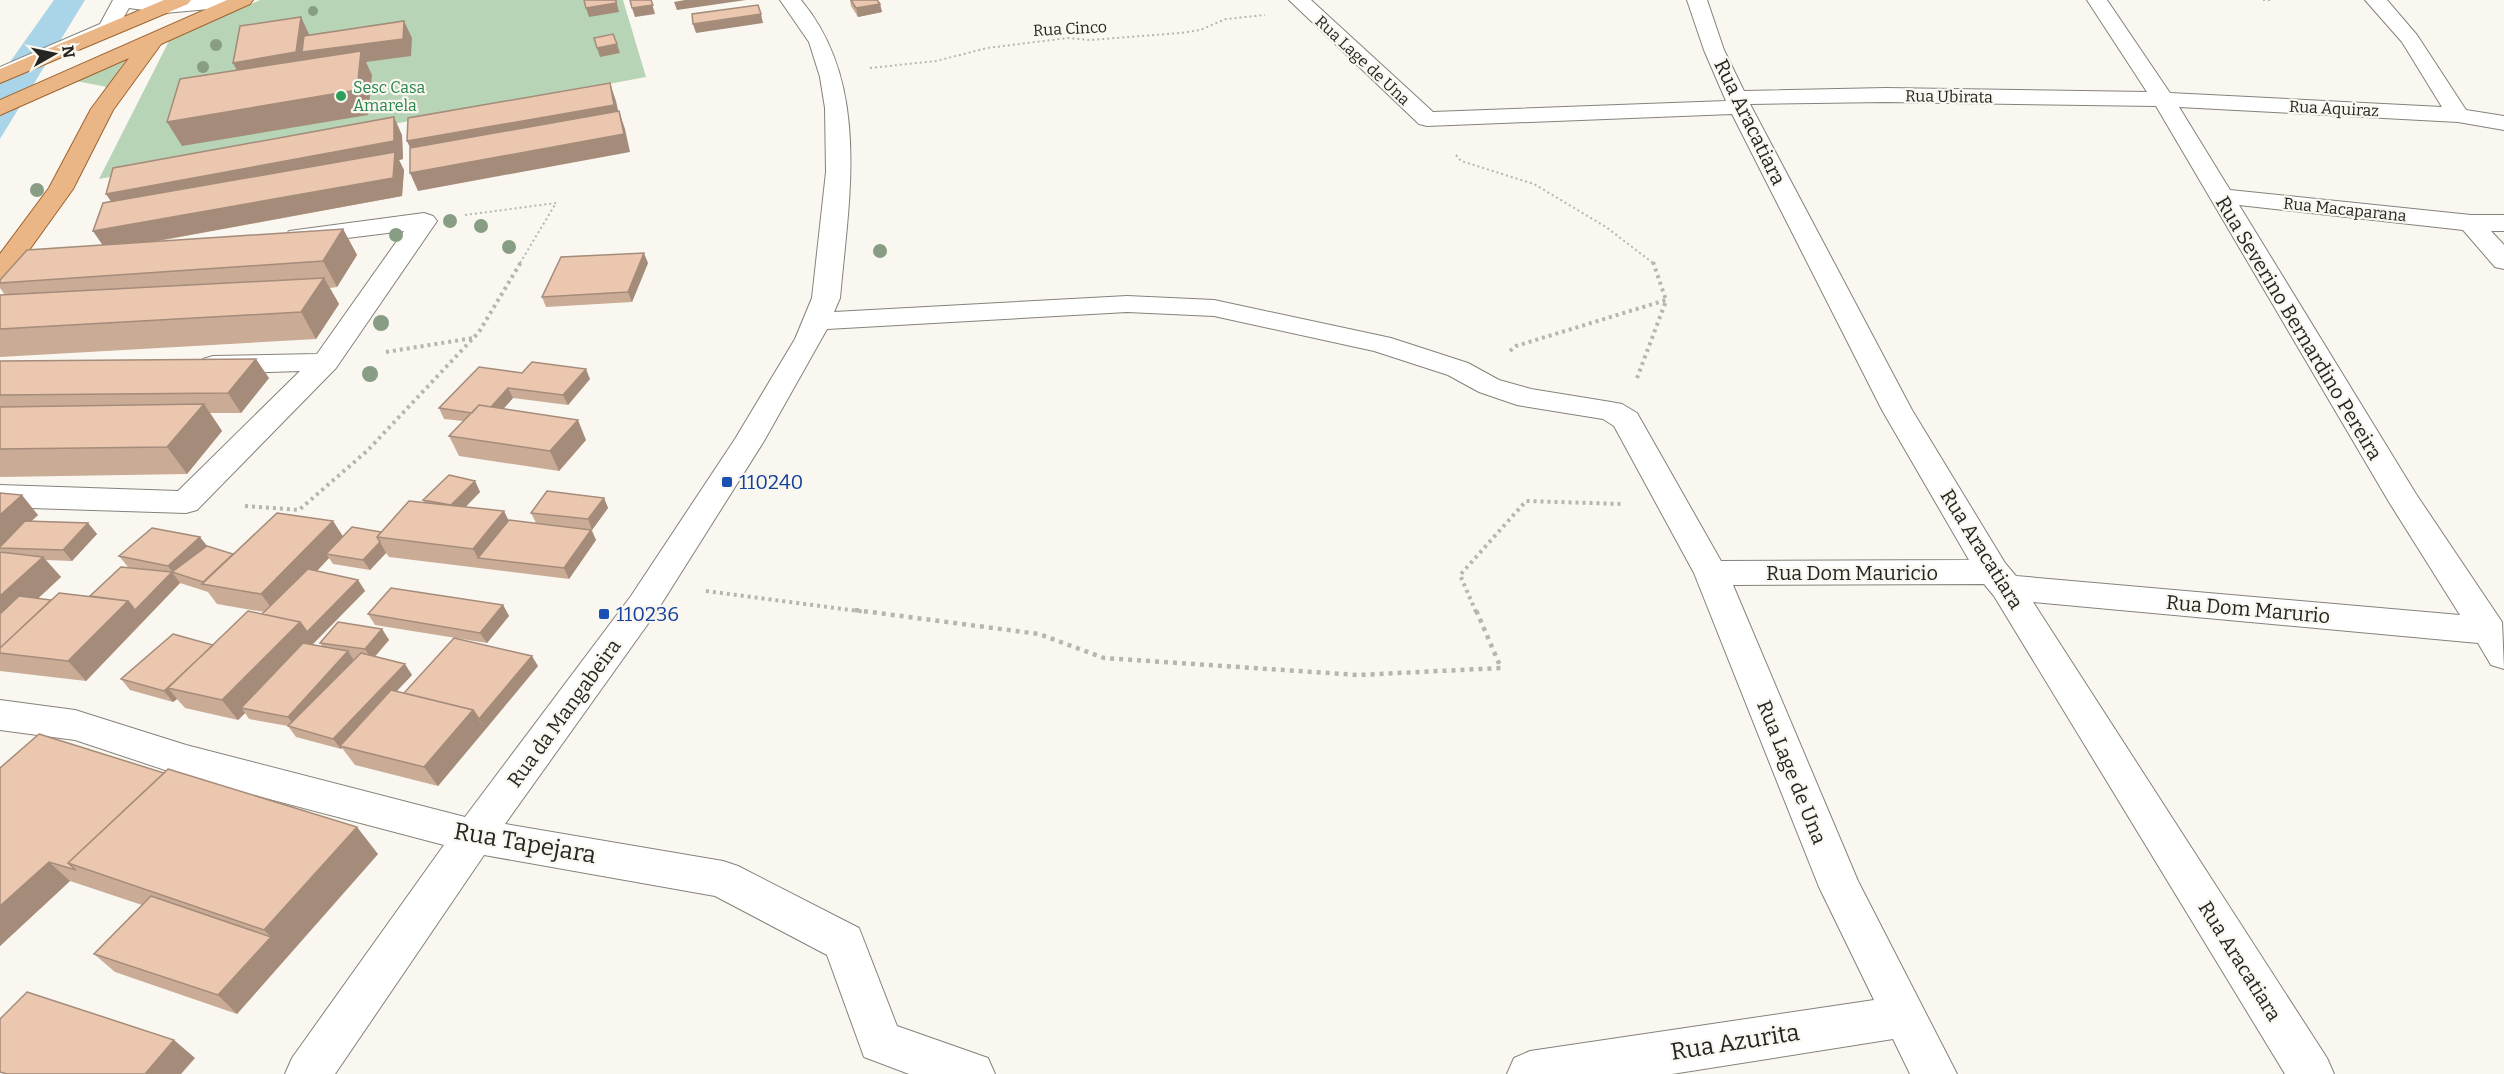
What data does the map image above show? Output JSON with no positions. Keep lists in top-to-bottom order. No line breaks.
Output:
{"streets":{"street":["Rua Lage de Una","Rua Ubirata","Rua Aquiraz","Rua Aracatiara","Rua Macaparana","Rua Severino Bernardino Pereira","Rua Dom Mauricio","Rua Dom Marurio","Rua da Mangabeira","Rua Tapejara","Rua Azurita"],"path":["Rua Cinco"]},"crossings":[["Rua Cinco","Rua Lage de Una"],["Rua Cinco","Rua da Mangabeira"],["Rua Lage de Una","Rua Ubirata"],["Rua Lage de Una","Rua Dom Mauricio"],["Rua Lage de Una","Rua Azurita"],["Rua Ubirata","Rua Aquiraz"],["Rua Ubirata","Rua Aracatiara"],["Rua Ubirata","Rua Severino Bernardino Pereira"],["Rua Aquiraz","Rua Severino Bernardino Pereira"],["Rua Aracatiara","Rua Dom Mauricio"],["Rua Aracatiara","Rua Dom Marurio"],["Rua Macaparana","Rua Severino Bernardino Pereira"],["Rua Severino Bernardino Pereira","Rua Dom Marurio"],["Rua Dom Mauricio","Rua Dom Marurio"],["Rua da Mangabeira","Rua Tapejara"]],"places":{"other":["Sesc Casa Amarela"],"transit":["110240","110236"]},"north":"right"}
